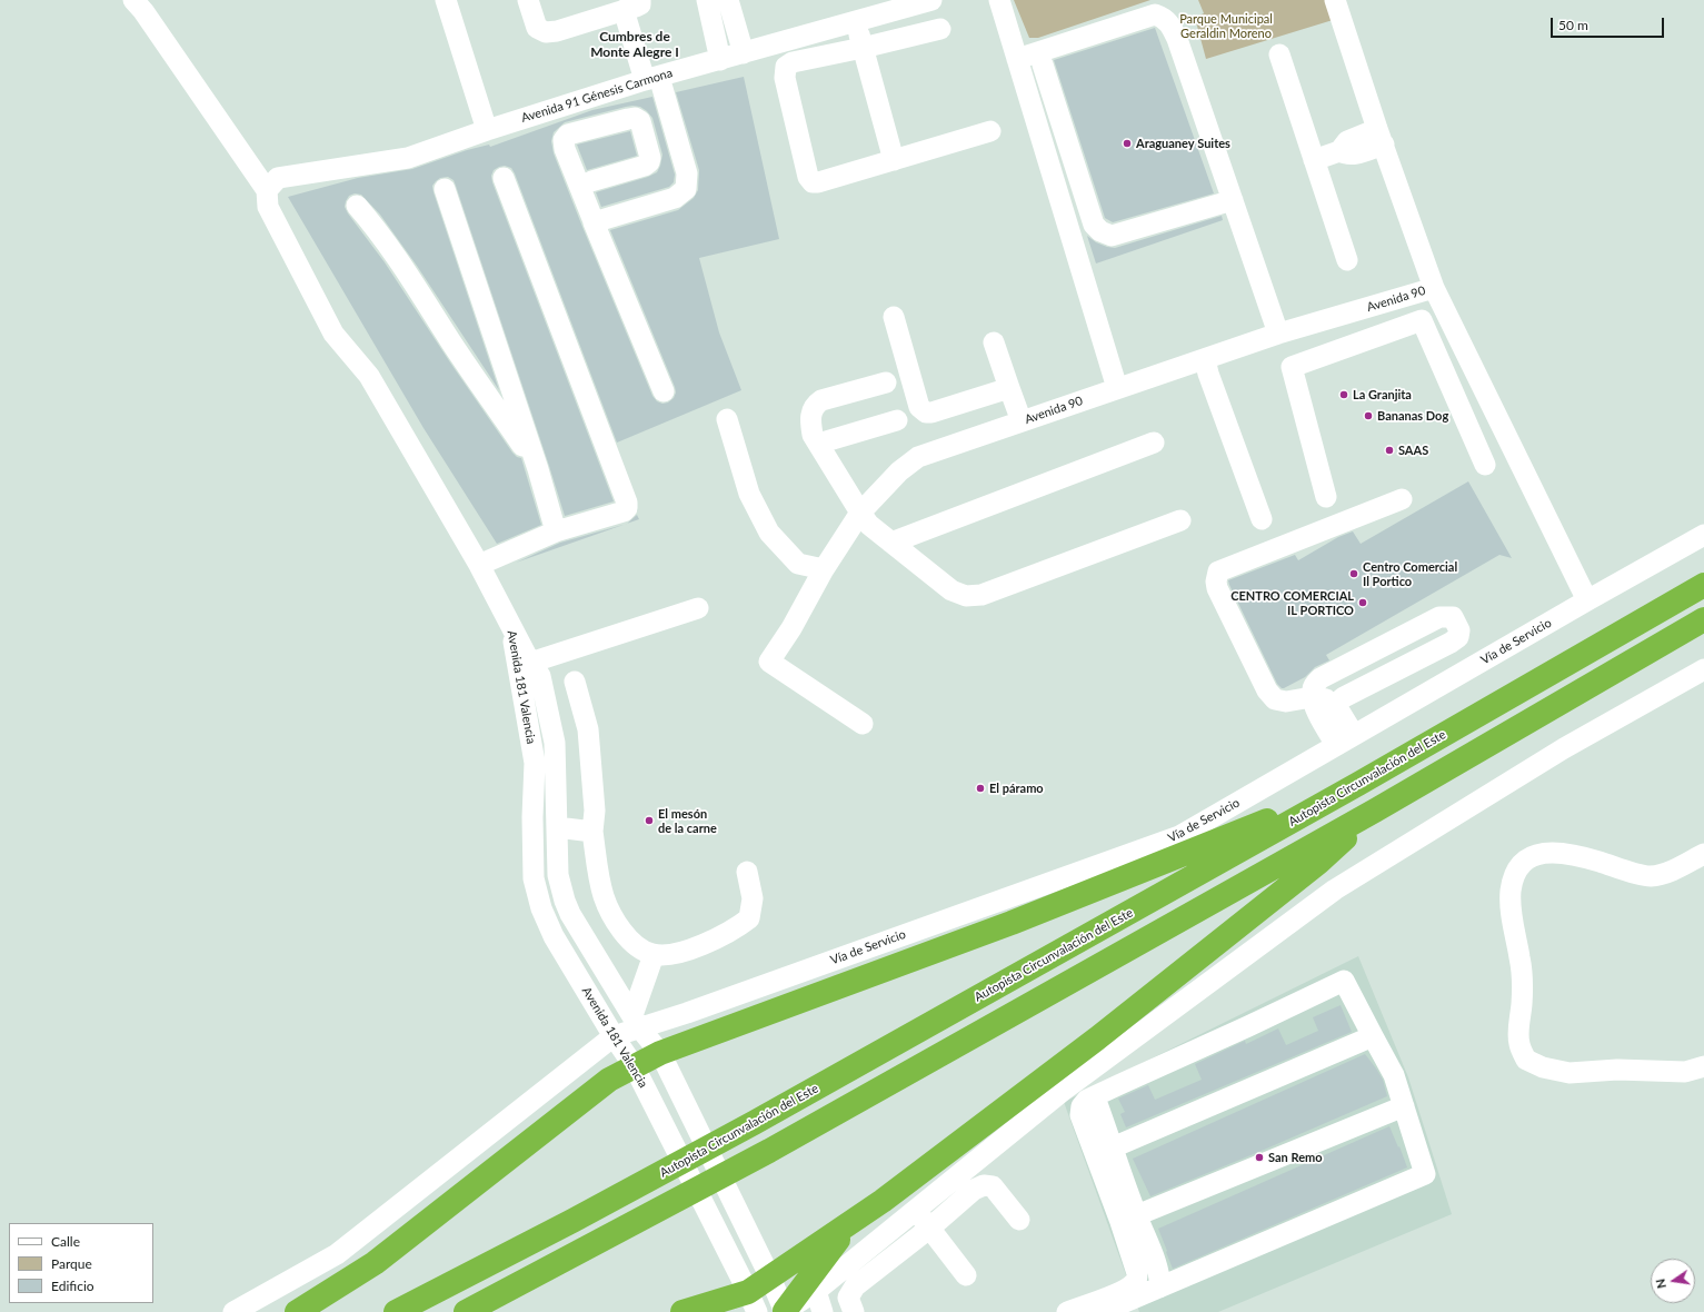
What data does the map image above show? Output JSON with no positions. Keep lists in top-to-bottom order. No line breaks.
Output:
{"streets":{"highway":["Autopista Circunvalación del Este"],"street":["Avenida 91 Génesis Carmona","Avenida 90","Vía de Servicio","Avenida 181 Valencia"]},"crossings":[["Vía de Servicio","Avenida 181 Valencia"]],"districts":["Cumbres de Monte Alegre I"],"parks":["Parque Municipal Geraldin Moreno"],"places":["Araguaney Suites","La Granjita","Bananas Dog","SAAS","Centro Comercial Il Portico","CENTRO COMERCIAL IL PORTICO","El páramo","El mesón de la carne","San Remo"],"legend":["Calle","Parque","Edificio"],"scale_bar":"50 m","north":"left"}
